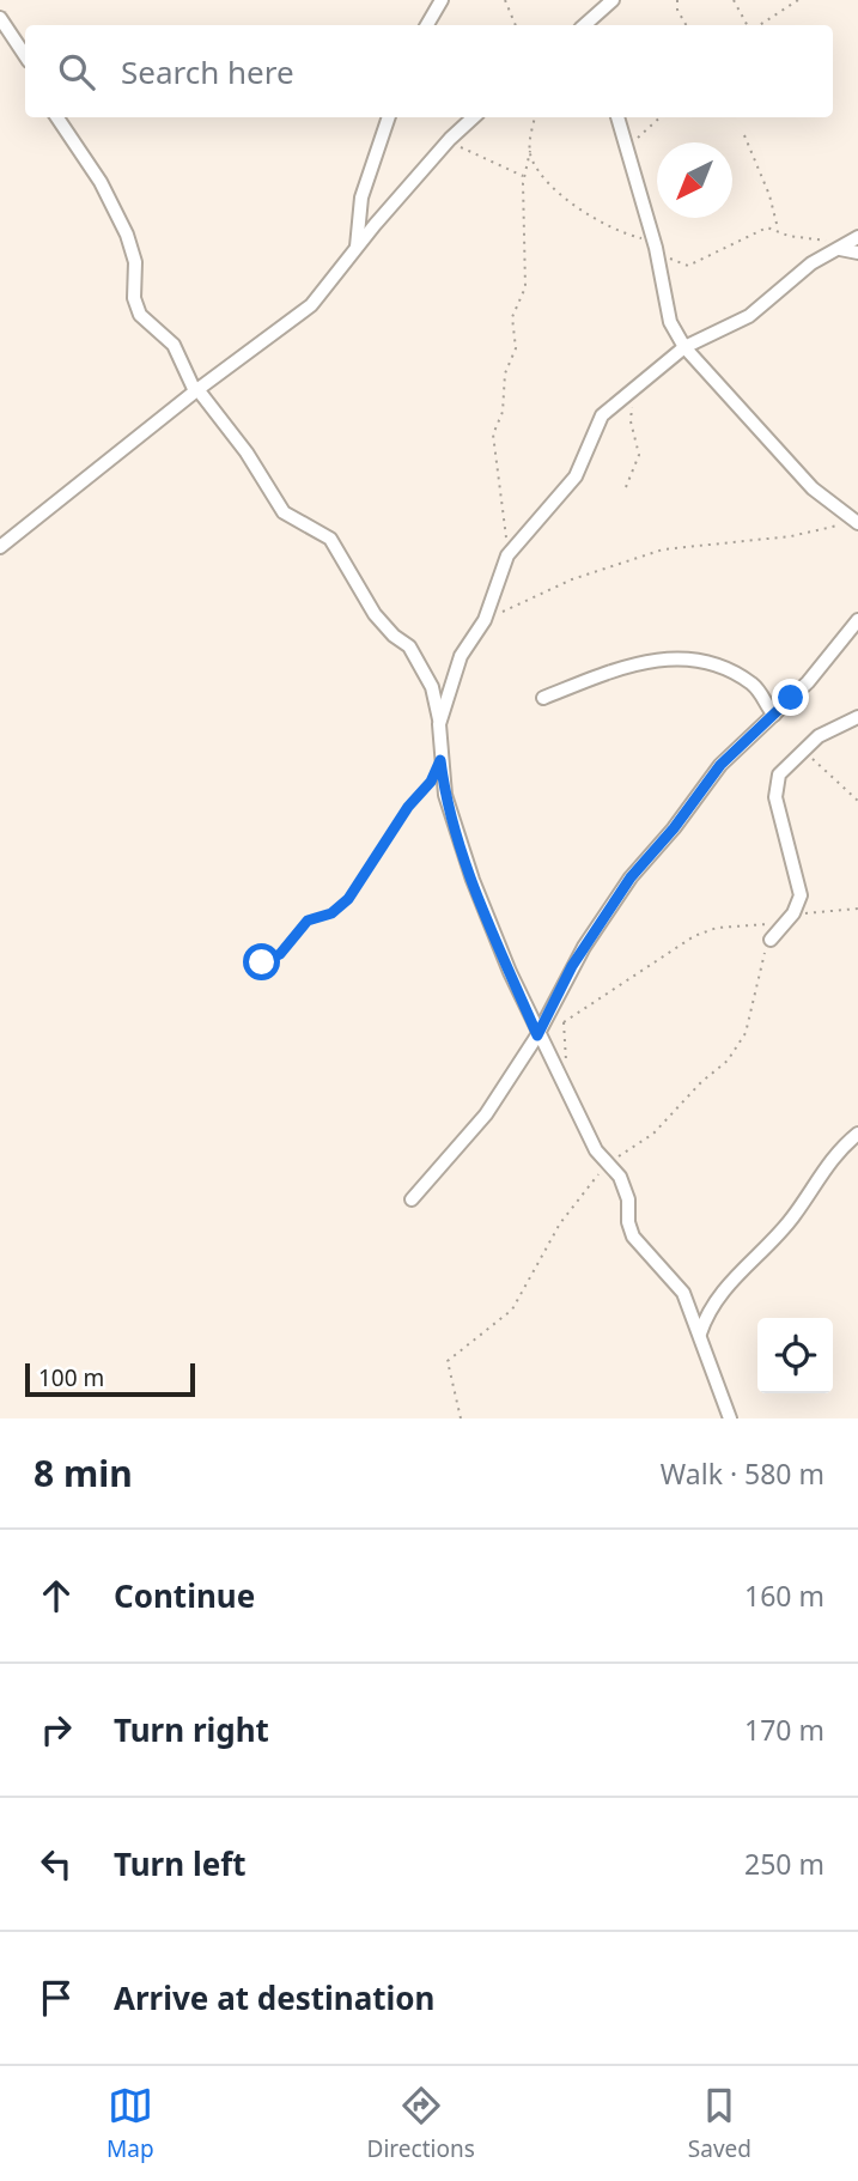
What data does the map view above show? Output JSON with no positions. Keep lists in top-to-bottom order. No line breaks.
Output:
{"scale_bar":"100 m","north":"bottom left","page":{"search":"Search here","scale":"100 m","heading":["8 min","Walk · 580 m"],"list":[["Continue","160 m"],["Turn right","170 m"],["Turn left","250 m"],"Arrive at destination"],"nav":["Map","Directions","Saved"]}}
